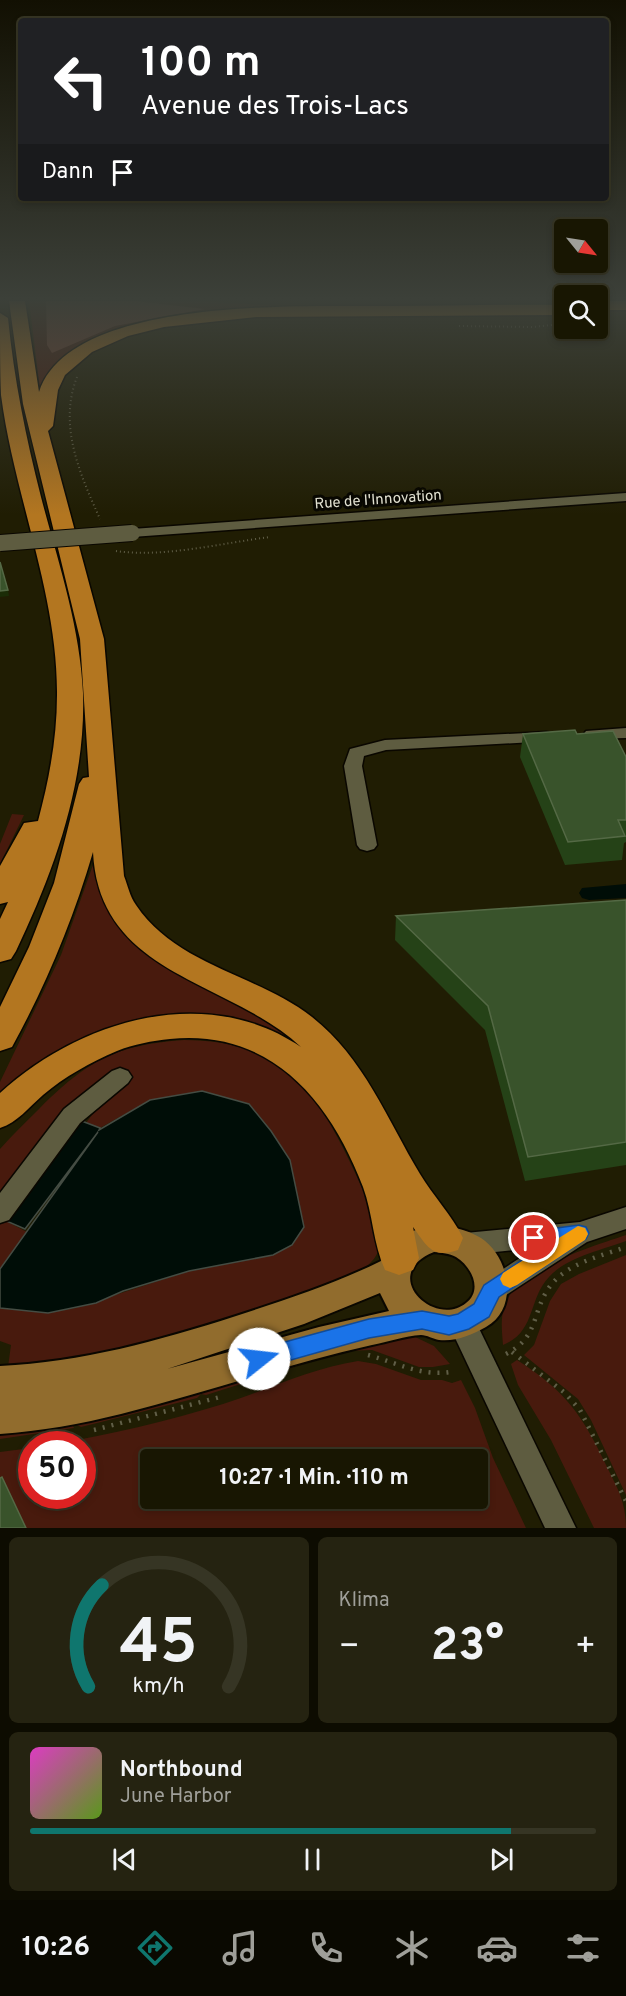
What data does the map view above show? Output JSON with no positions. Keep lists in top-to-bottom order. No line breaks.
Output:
{"streets":{"street":["Rue de l'Innovation"]},"north":"bottom right","page":{"turn":["100 m","Avenue des Trois-Lacs"],"then":"Dann","limit":"50","trip":"10:27 · 1 Min. · 110 m","tile":"Klima","heat":["−","23°","+"],"song":["Northbound","June Harbor"],"tabs":"10:26","gauge":["45","km/h"]}}
